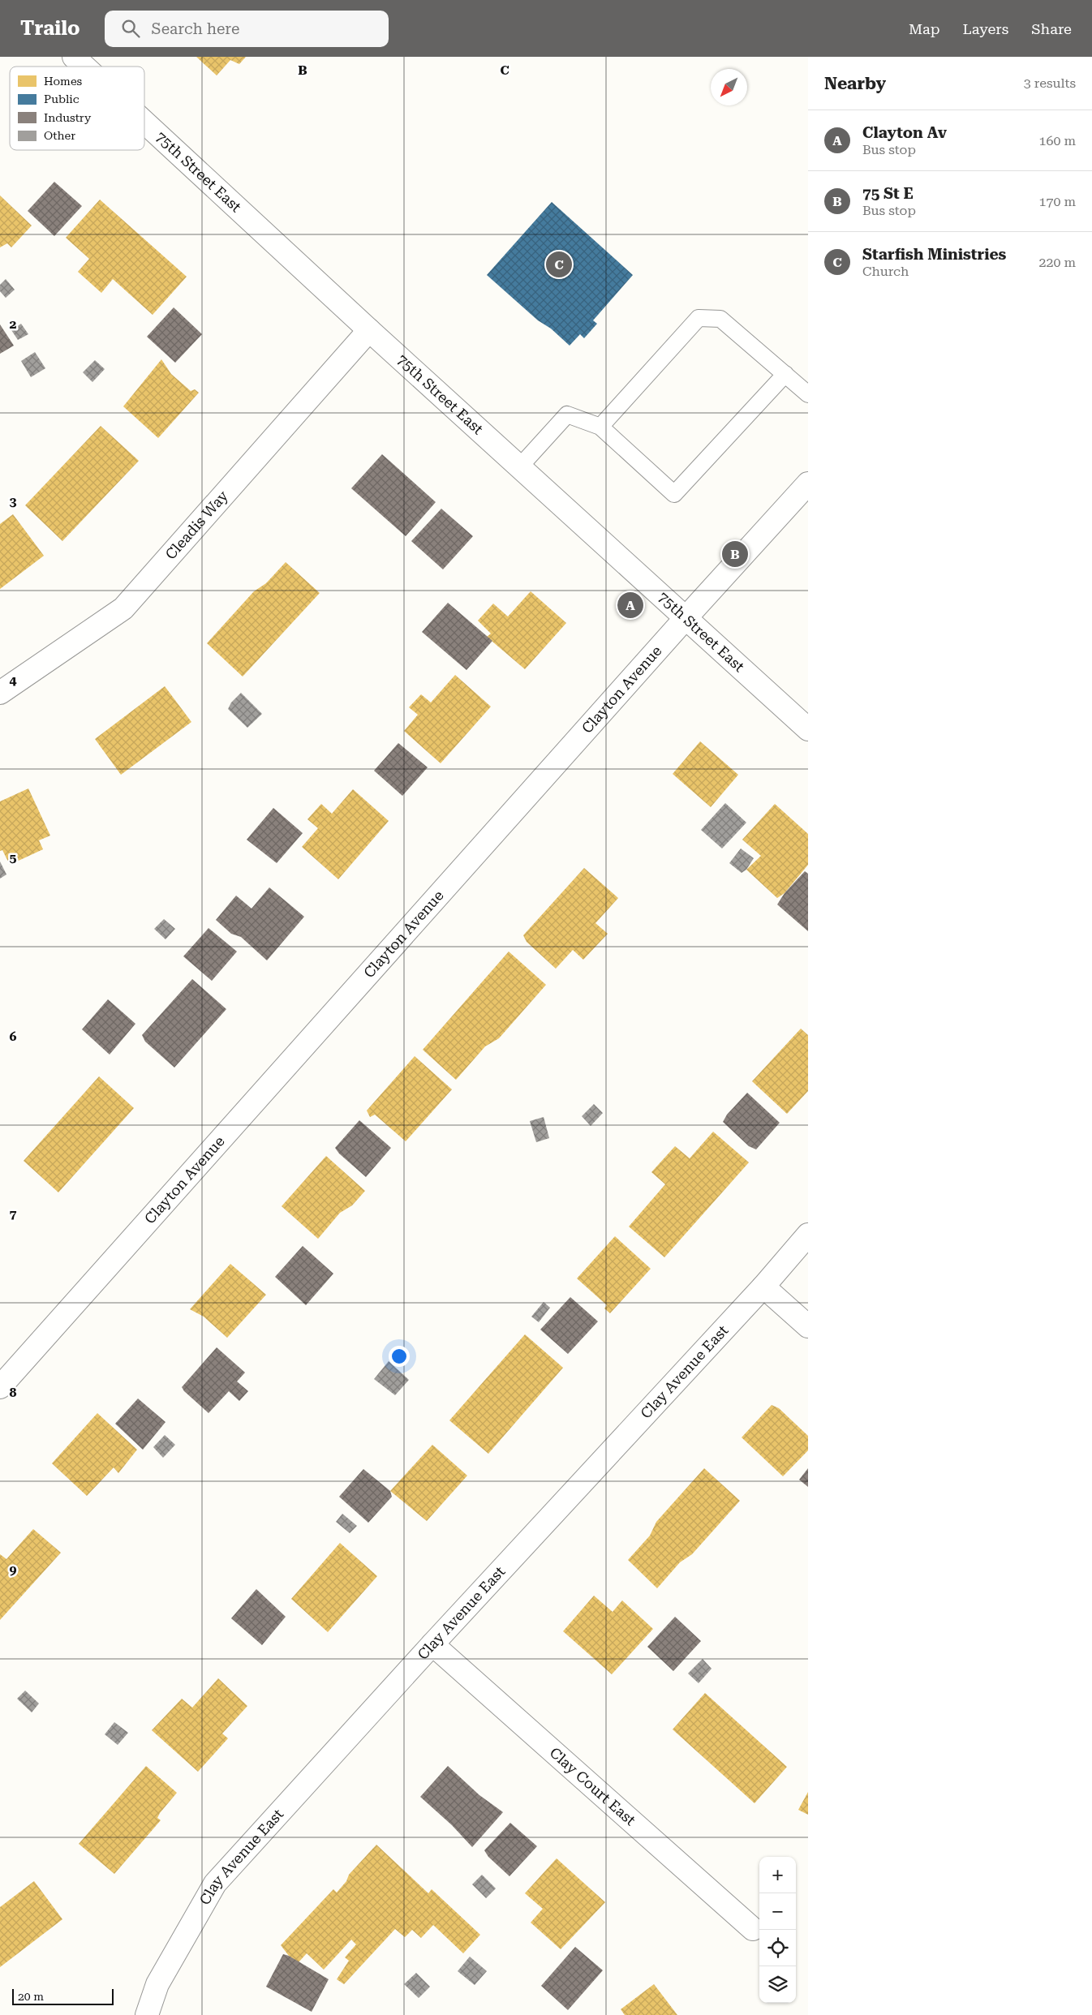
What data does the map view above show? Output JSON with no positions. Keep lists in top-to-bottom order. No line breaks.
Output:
{"streets":{"street":["75th Street East","Cleadis Way","Clayton Avenue","Clay Avenue East","Clay Court East"]},"crossings":[["75th Street East","Cleadis Way"],["75th Street East","Clayton Avenue"],["Clay Avenue East","Clay Court East"]],"legend":["Homes","Public","Industry","Other"],"scale_bar":"20 m","north":"bottom left","page":{"header":"Trailo","search":"Search here","nav":["Map","Layers","Share"],"heading":["Nearby","3 results"],"list":[{"mark":"A","name":"Clayton Av","note":"Bus stop","value":"160 m"},{"mark":"B","name":"75 St E","note":"Bus stop","value":"170 m"},{"mark":"C","name":"Starfish Ministries","note":"Church","value":"220 m"}],"pins":["C","B","A"],"map_buttons":["+","−"],"scale":"20 m"},"grid":{"columns":["B","C"],"rows":["2","3","4","5","6","7","8","9"]}}
